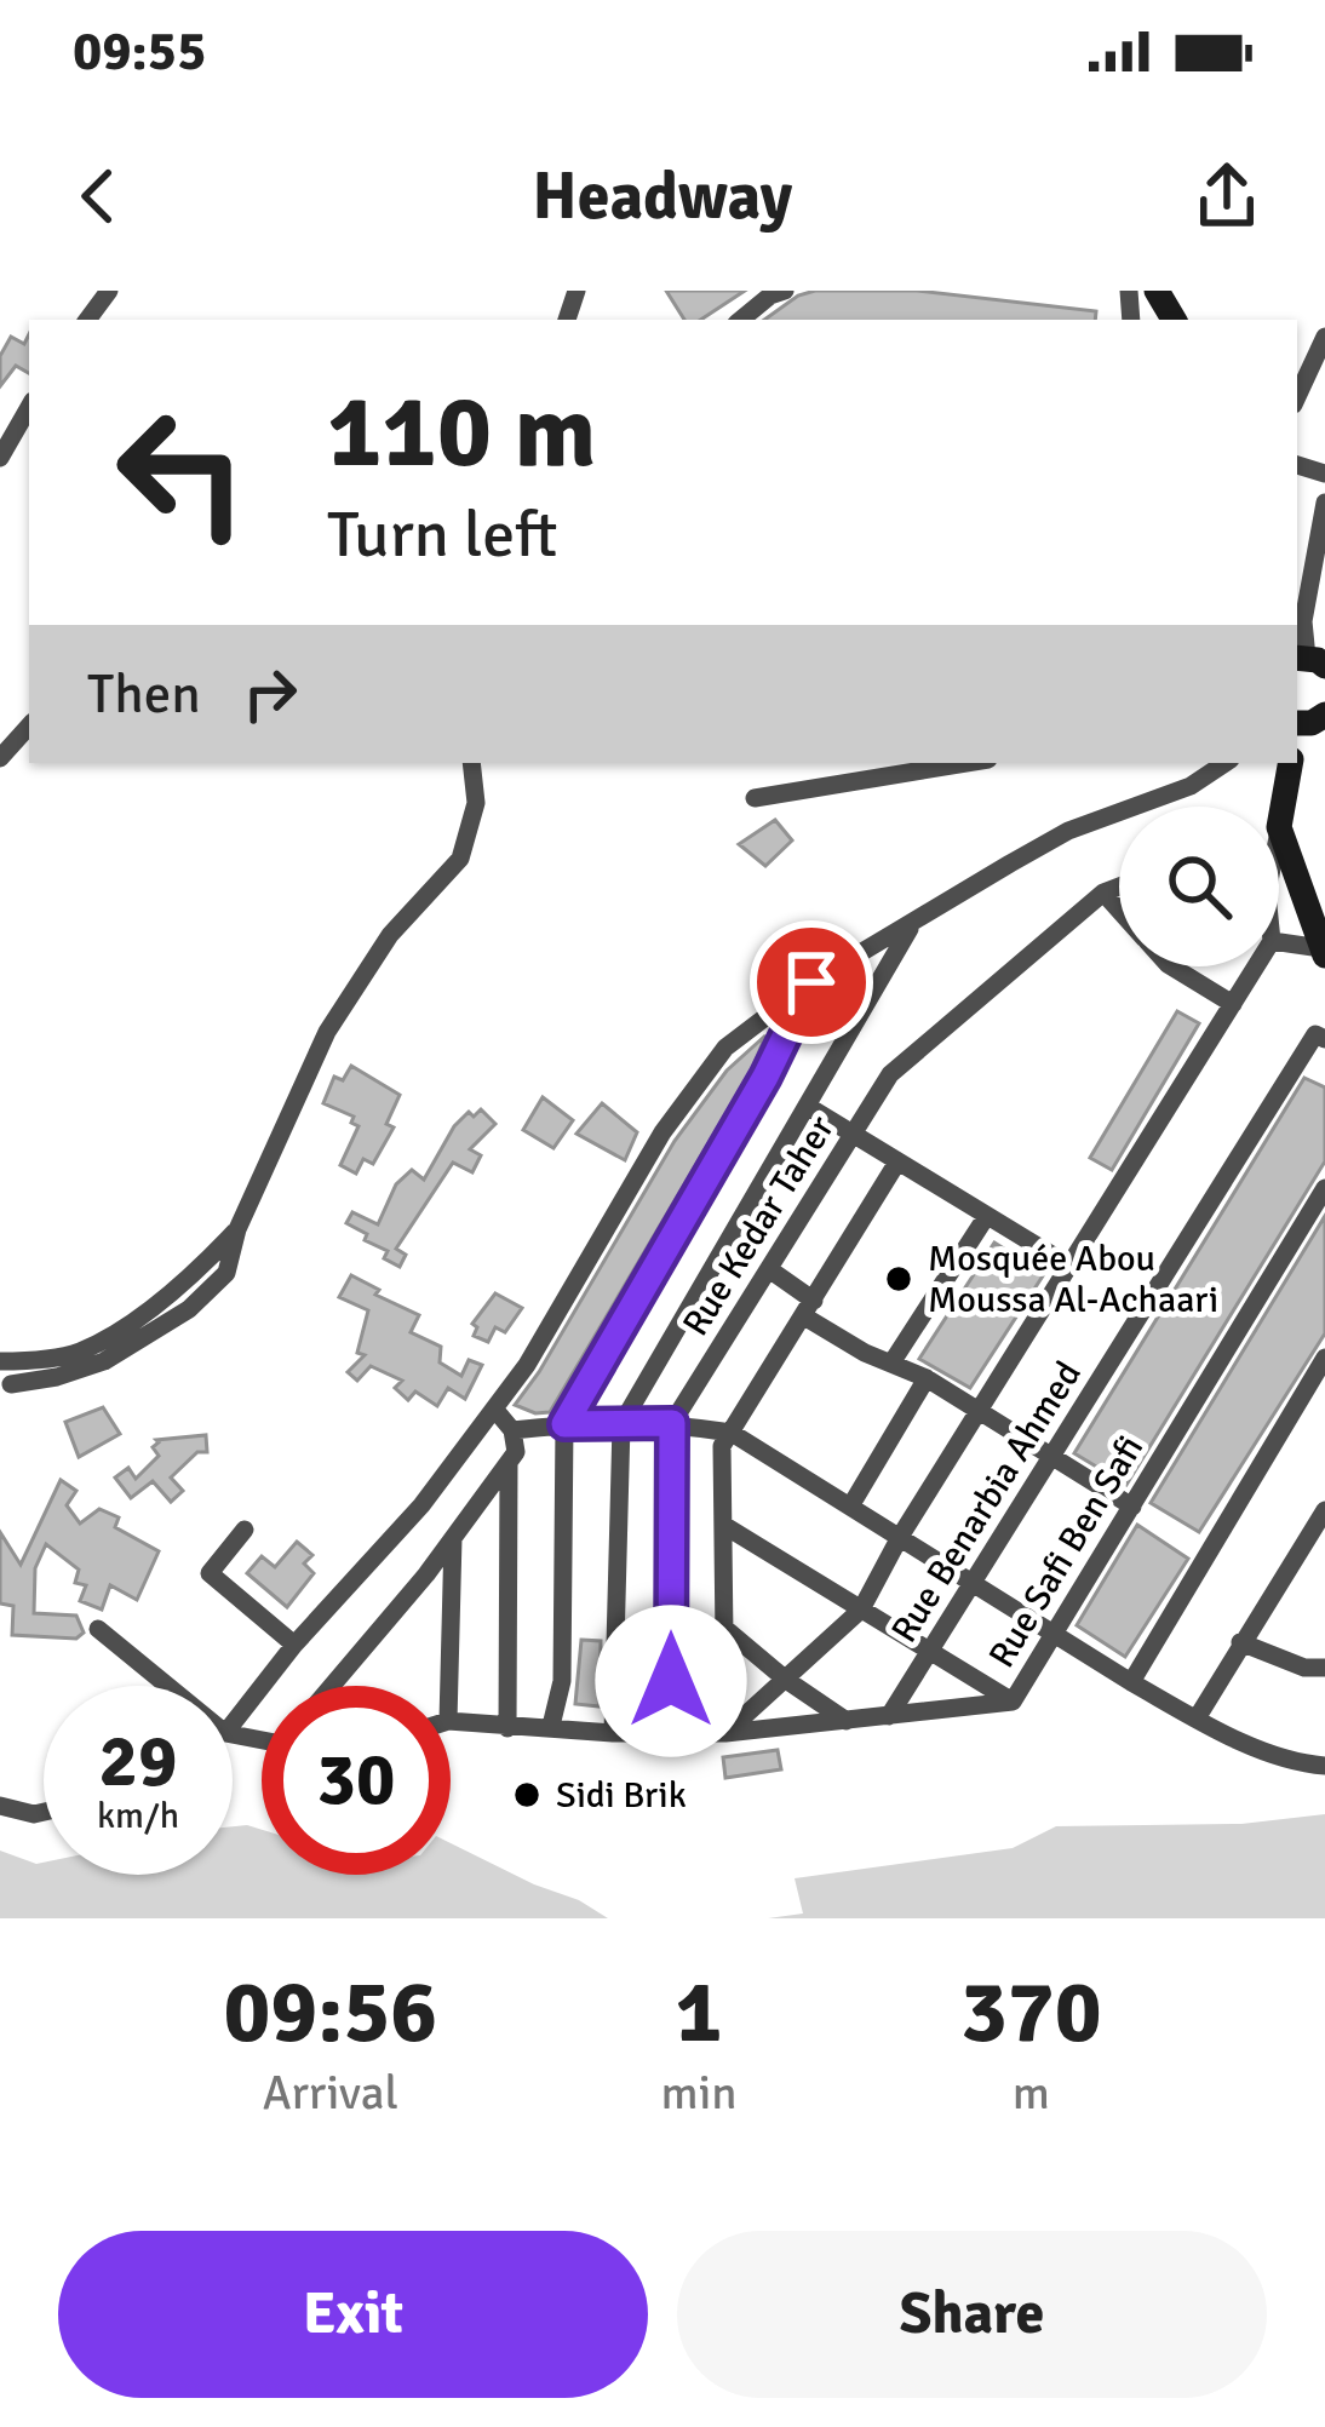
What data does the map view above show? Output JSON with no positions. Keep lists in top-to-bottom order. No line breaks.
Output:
{"streets":{"street":["Rue Kedar Taher","Rue Benarbia Ahmed","Rue Safi Ben Safi"]},"crossings":[["Rue Benarbia Ahmed","Rue Safi Ben Safi"]],"places":["Mosquée Abou Moussa Al-Achaari","Sidi Brik"],"page":{"status":"09:55","header":"Headway","turn":["110 m","Turn left"],"then":"Then","speed":"29 km/h","limit":"30","eta":["09:56","Arrival","1","min","370","m"],"buttons":["Exit","Share"]}}
